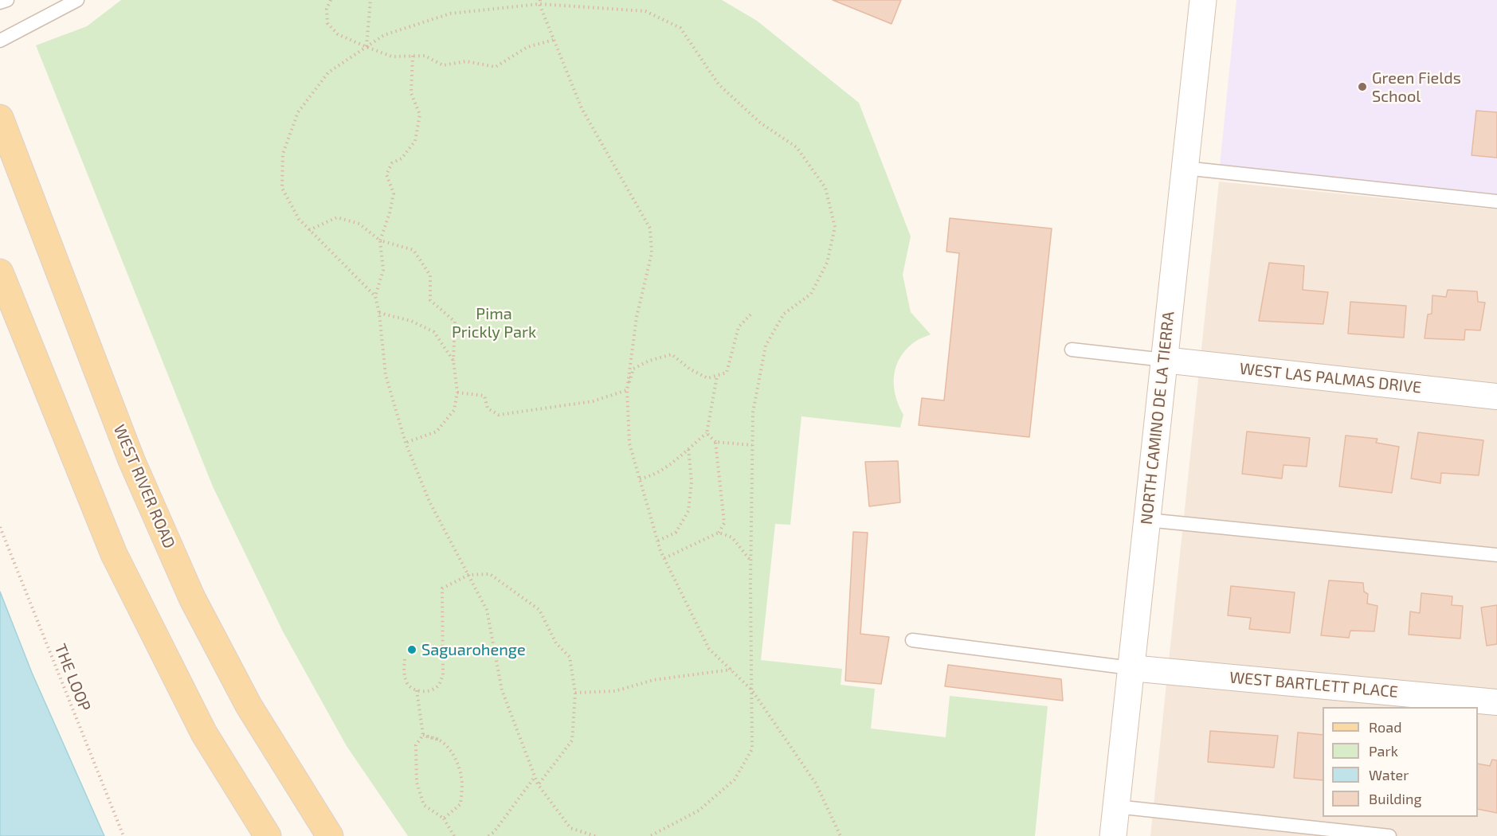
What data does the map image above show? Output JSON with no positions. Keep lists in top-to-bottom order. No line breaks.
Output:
{"streets":{"main road":["WEST RIVER ROAD"],"street":["WEST LAS PALMAS DRIVE","NORTH CAMINO DE LA TIERRA","WEST BARTLETT PLACE"],"path":["THE LOOP"]},"crossings":[["WEST LAS PALMAS DRIVE","NORTH CAMINO DE LA TIERRA"],["NORTH CAMINO DE LA TIERRA","WEST BARTLETT PLACE"]],"parks":["Pima Prickly Park"],"places":["Green Fields School","Saguarohenge"],"legend":["Road","Park","Water","Building"]}
